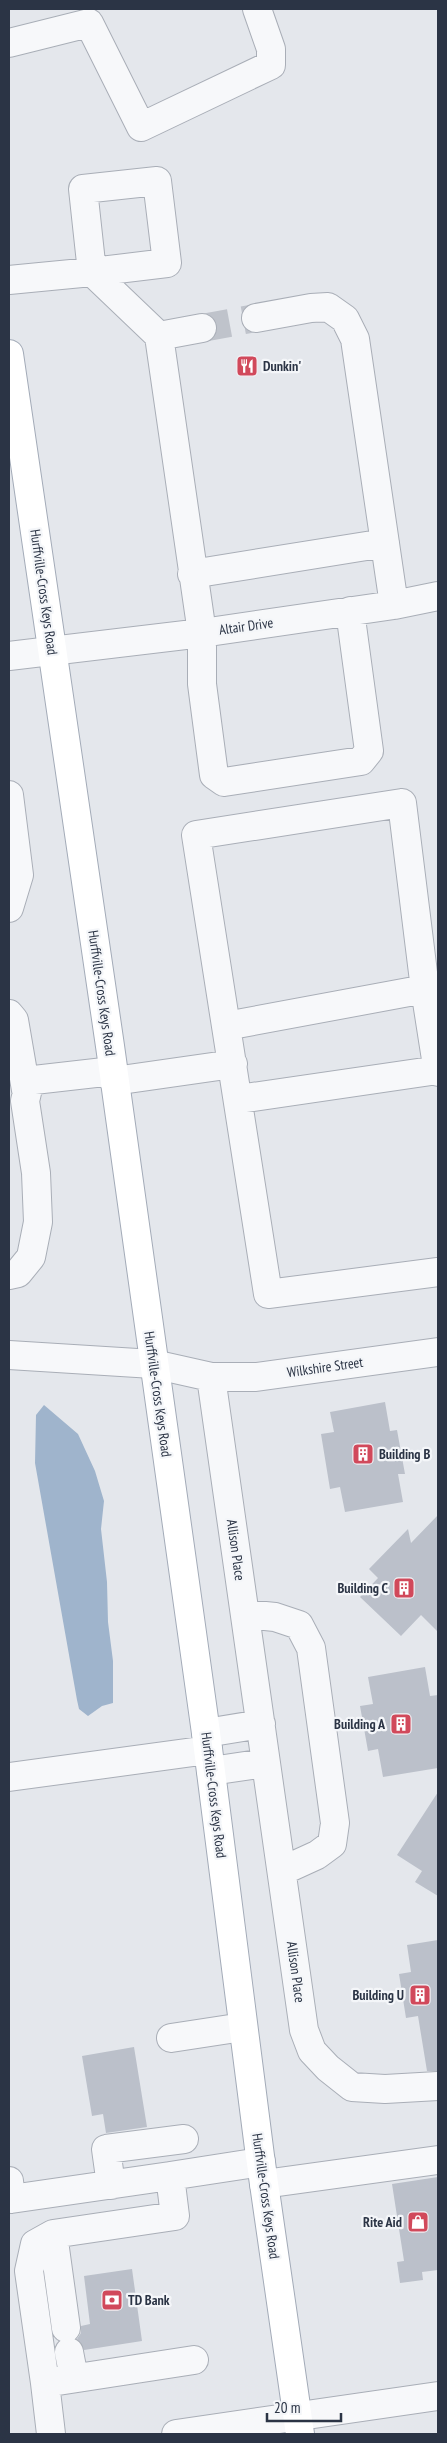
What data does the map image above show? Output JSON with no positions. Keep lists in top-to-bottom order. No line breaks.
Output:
{"streets":{"main road":["Hurffville-Cross Keys Road"],"street":["Altair Drive","Wilkshire Street","Allison Place"]},"crossings":[["Hurffville-Cross Keys Road","Altair Drive"],["Hurffville-Cross Keys Road","Wilkshire Street"],["Wilkshire Street","Allison Place"]],"places":{"restaurant":["Dunkin'"],"building":["Building B","Building C","Building A","Building U"],"shop":["Rite Aid"],"bank":["TD Bank"]},"scale_bar":"20 m"}
